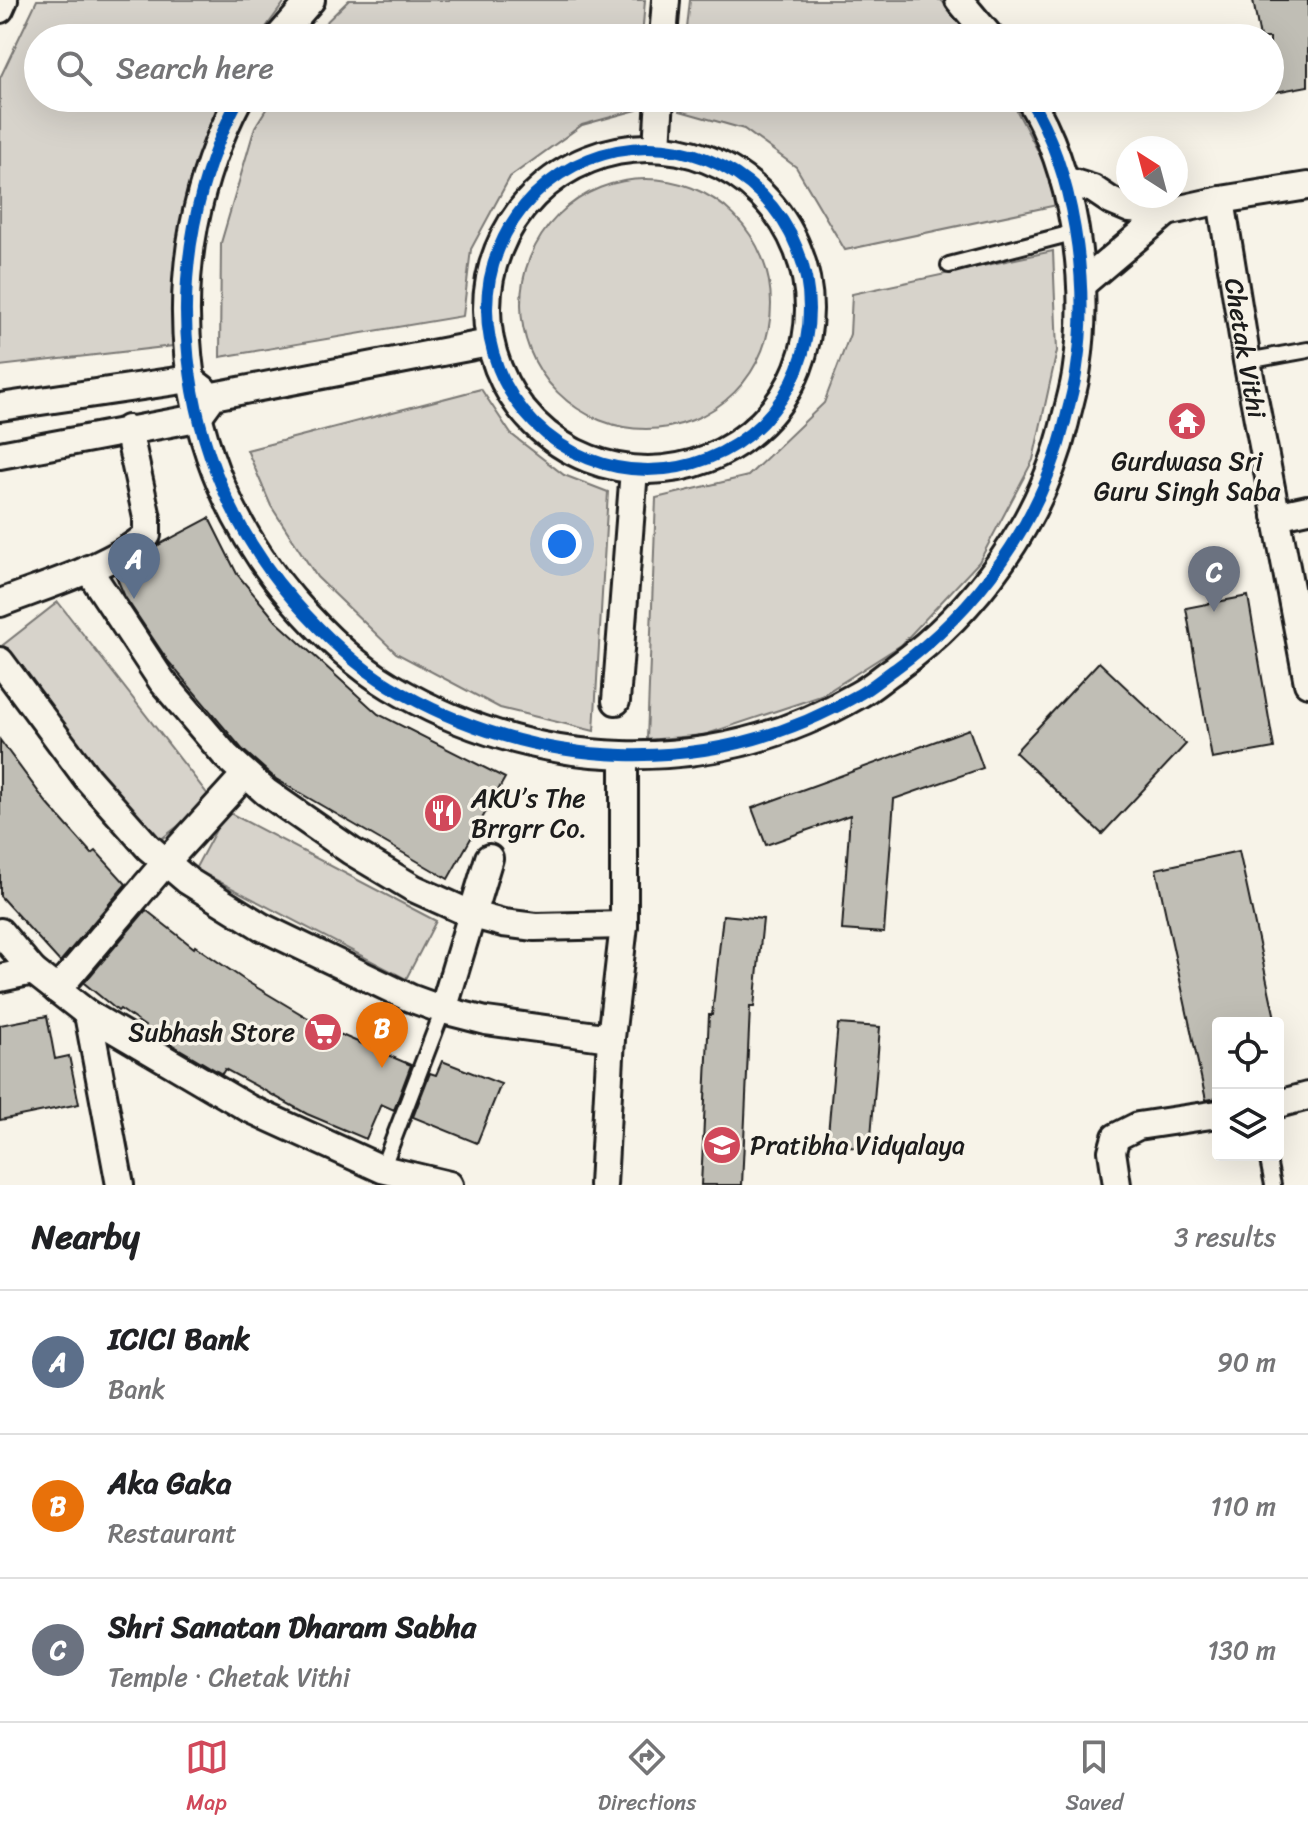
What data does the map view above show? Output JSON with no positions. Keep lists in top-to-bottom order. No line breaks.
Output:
{"streets":{"street":["Chetak Vithi"]},"places":{"temple":["Gurdwasa Sri Guru Singh Saba"],"restaurant":["AKU’s The Brrgrr Co."],"supermarket":["Subhash Store"],"school or university":["Pratibha Vidyalaya"]},"north":"top left","page":{"search":"Search here","pins":["A","C","B"],"heading":["Nearby","3 results"],"list":[{"mark":"A","name":"ICICI Bank","note":"Bank","value":"90 m"},{"mark":"B","name":"Aka Gaka","note":"Restaurant","value":"110 m"},{"mark":"C","name":"Shri Sanatan Dharam Sabha","note":"Temple · Chetak Vithi","value":"130 m"}],"nav":["Map","Directions","Saved"]}}
